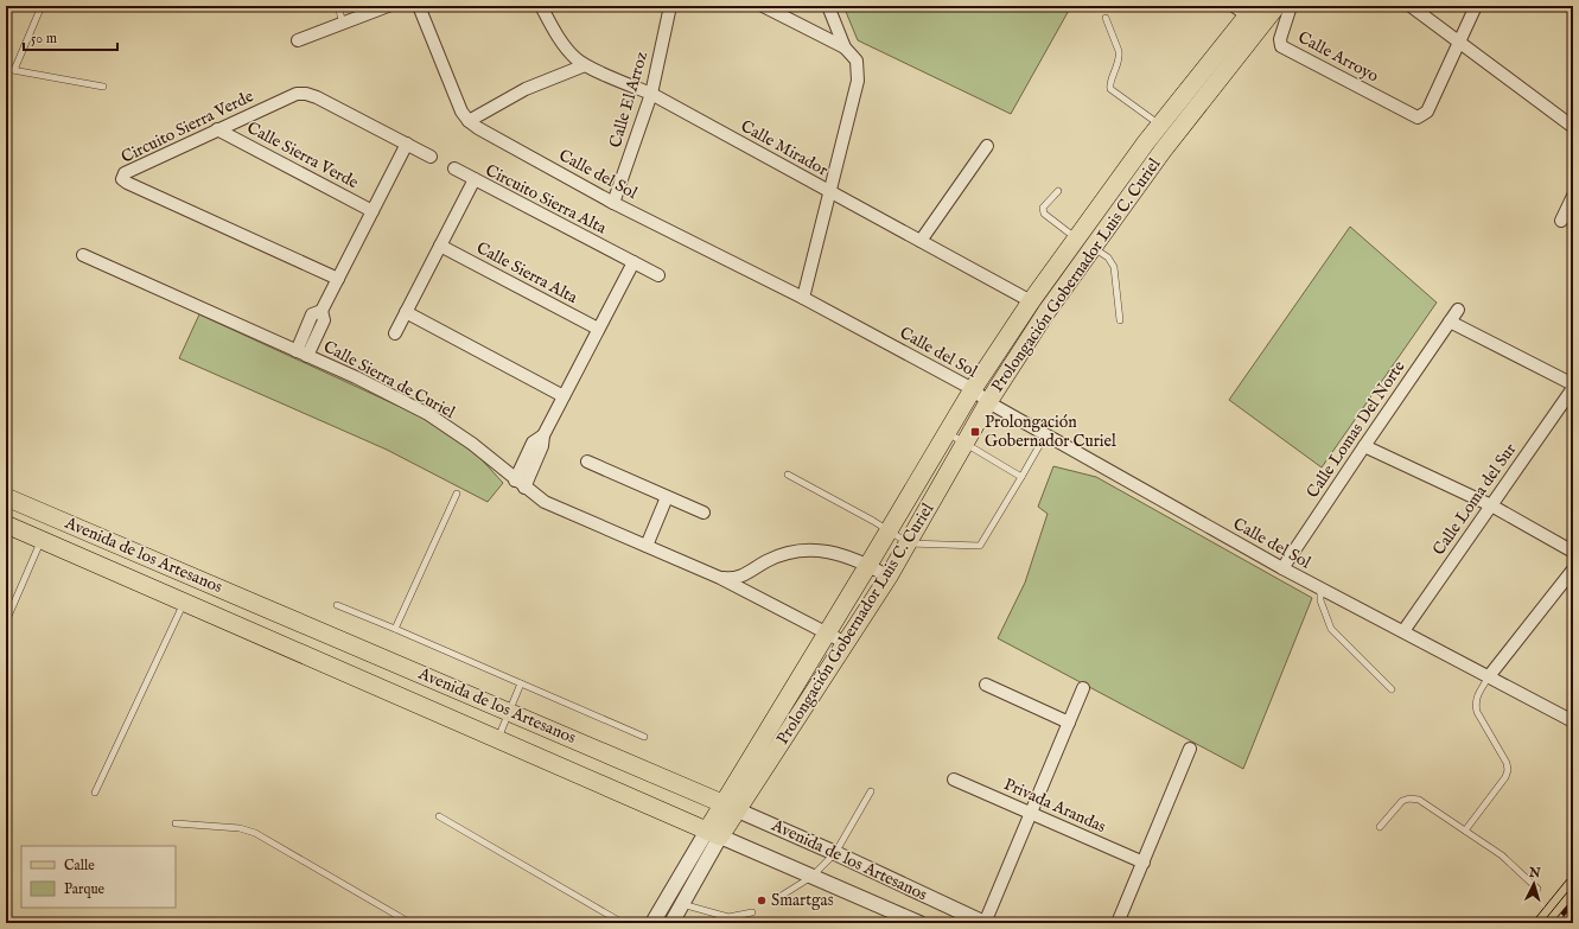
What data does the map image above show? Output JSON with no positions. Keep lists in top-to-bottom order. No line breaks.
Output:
{"streets":{"main road":["Prolongación Gobernador Luis C. Curiel","Avenida de los Artesanos"],"street":["Calle Arroyo","Calle El Arroz","Circuito Sierra Verde","Calle Mirador","Calle Sierra Verde","Calle del Sol","Circuito Sierra Alta","Calle Sierra Alta","Calle Sierra de Curiel","Calle Lomas Del Norte","Calle Loma del Sur","Privada Arandas"]},"crossings":[["Calle El Arroz","Calle Mirador"],["Calle El Arroz","Calle del Sol"],["Circuito Sierra Verde","Calle Sierra Verde"],["Calle Mirador","Prolongación Gobernador Luis C. Curiel"],["Calle del Sol","Prolongación Gobernador Luis C. Curiel"],["Calle del Sol","Calle Lomas Del Norte"],["Calle del Sol","Calle Loma del Sur"],["Circuito Sierra Alta","Calle Sierra Alta"],["Prolongación Gobernador Luis C. Curiel","Calle Sierra de Curiel"],["Prolongación Gobernador Luis C. Curiel","Avenida de los Artesanos"]],"places":{"transit":["Prolongación Gobernador Curiel"],"other":["Smartgas"]},"legend":["Calle","Parque"],"scale_bar":"50 m","north":"top"}
